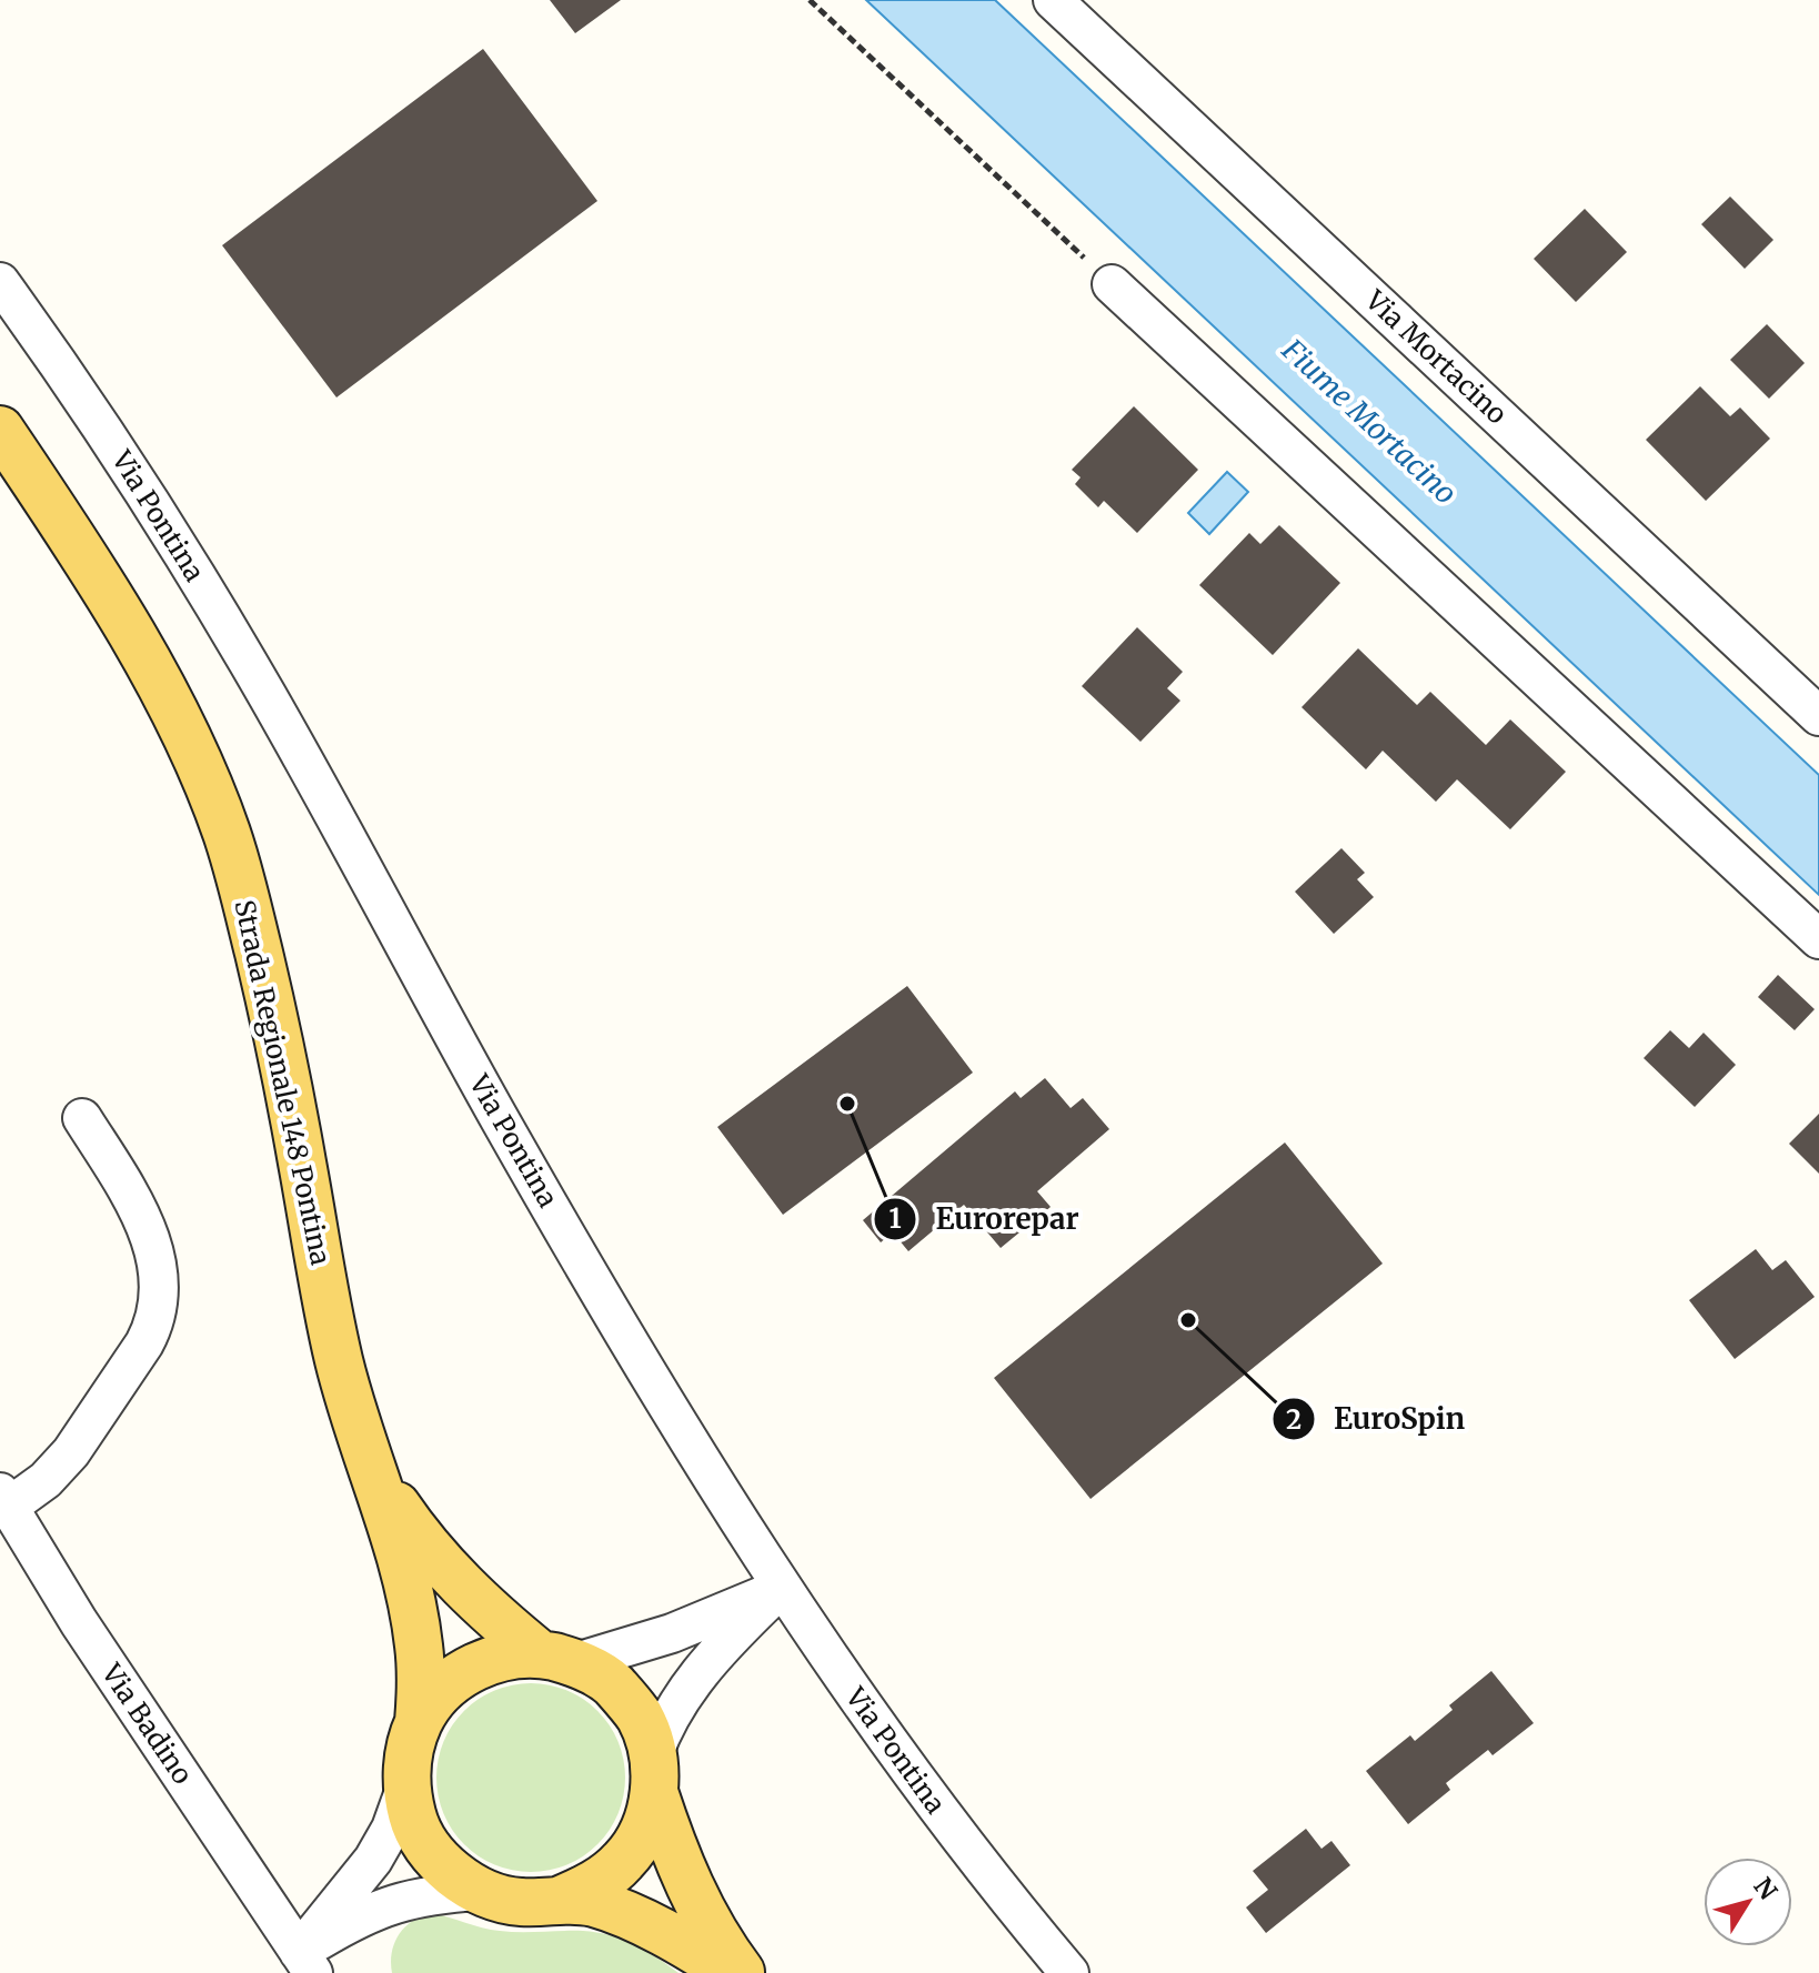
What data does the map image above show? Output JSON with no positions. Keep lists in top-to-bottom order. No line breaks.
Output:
{"streets":{"main road":["Strada Regionale 148 Pontina"],"street":["Via Mortacino","Via Pontina","Via Badino"]},"water":["Fiume Mortacino"],"places":["Eurorepar","EuroSpin"],"north":"top right"}
